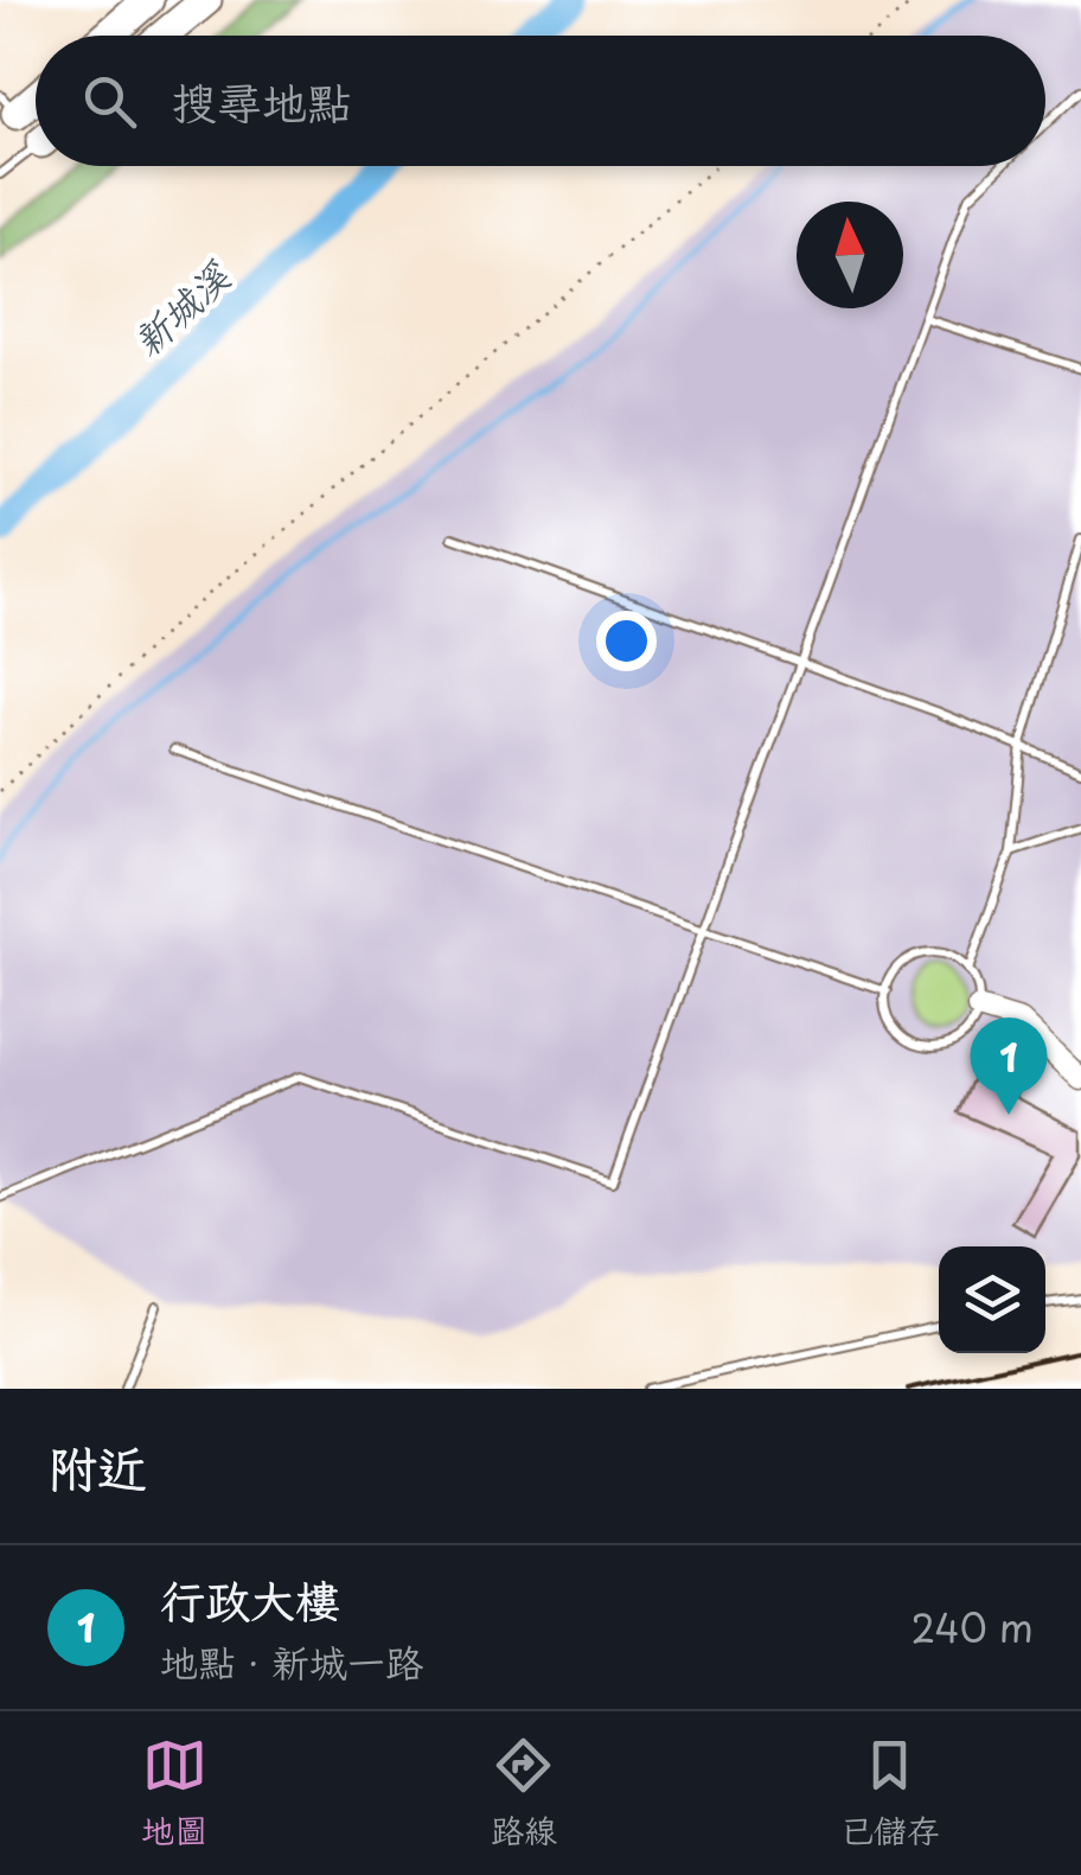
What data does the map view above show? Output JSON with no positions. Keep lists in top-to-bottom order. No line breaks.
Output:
{"water":["新城溪"],"north":"top","page":{"search":"搜尋地點","pins":"1","heading":"附近","list":[{"mark":"1","name":"行政大樓","note":"地點 · 新城一路","value":"240 m"}],"nav":["地圖","路線","已儲存"]}}
